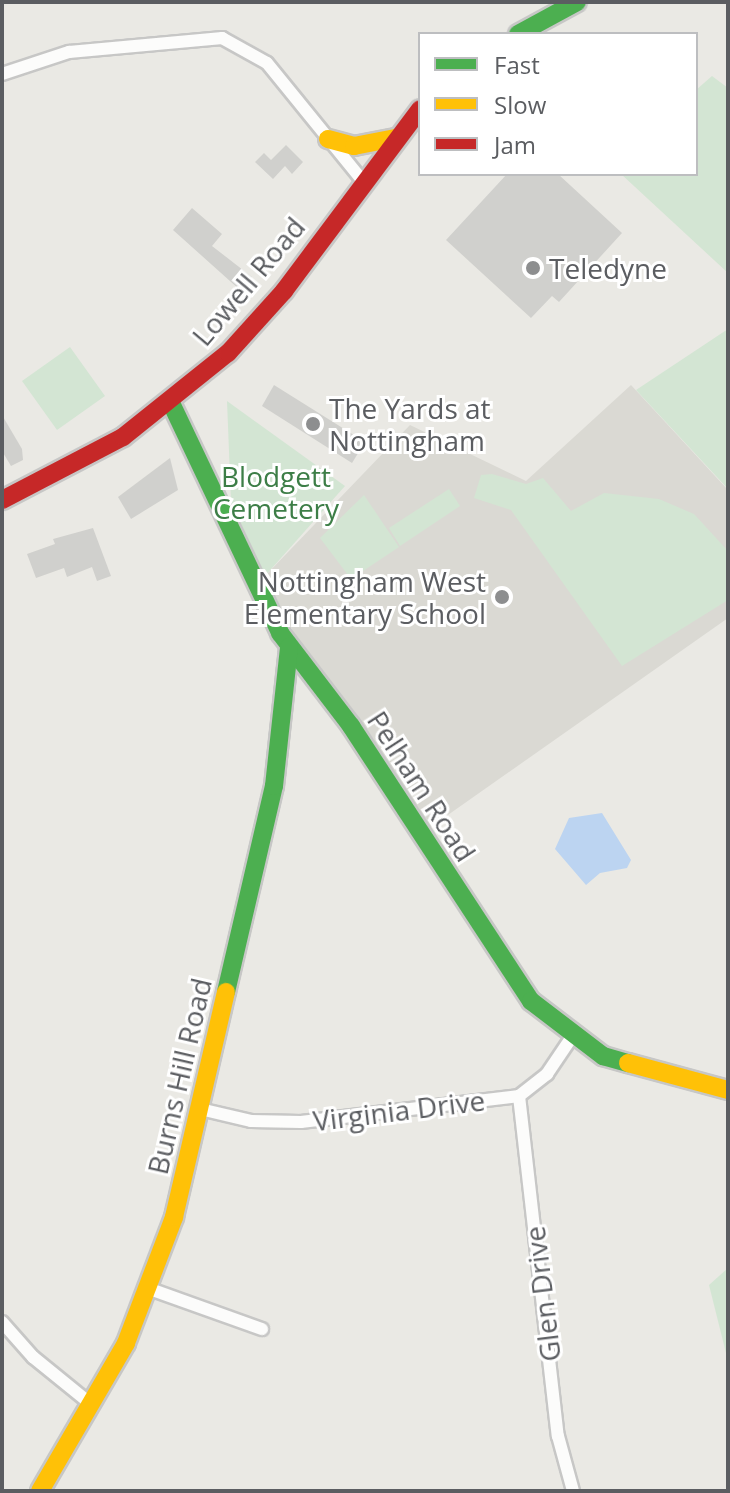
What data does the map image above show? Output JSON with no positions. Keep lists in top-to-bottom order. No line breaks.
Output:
{"streets":{"street":["Lowell Road","Pelham Road","Burns Hill Road","Virginia Drive","Glen Drive"]},"crossings":[["Lowell Road","Pelham Road"],["Pelham Road","Burns Hill Road"],["Pelham Road","Virginia Drive"],["Burns Hill Road","Virginia Drive"],["Virginia Drive","Glen Drive"]],"parks":["Blodgett Cemetery"],"places":["Teledyne","The Yards at Nottingham","Nottingham West Elementary School"],"legend":["Fast","Slow","Jam"]}
